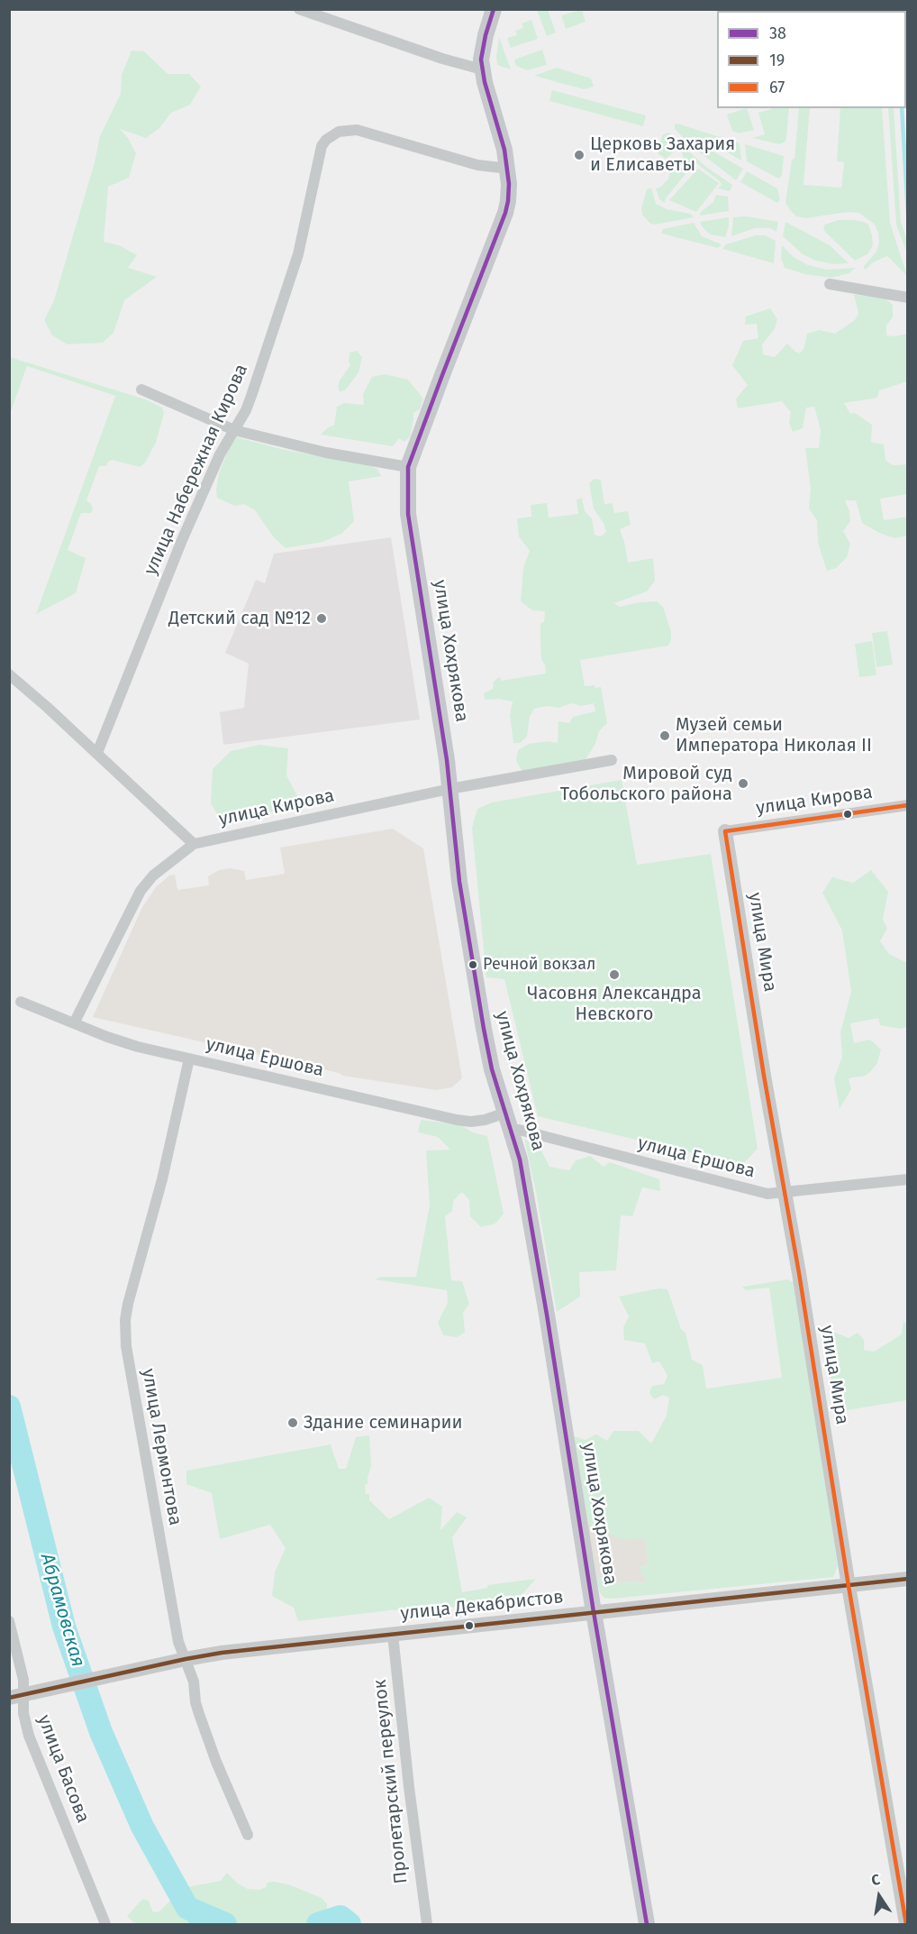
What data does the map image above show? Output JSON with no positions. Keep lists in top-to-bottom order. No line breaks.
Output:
{"streets":{"main road":["улица Хохрякова"],"street":["улица Набережная Кирова","улица Кирова","улица Мира","улица Ершова","улица Лермонтова","улица Декабристов","улица Басова","Пролетарский переулок"]},"crossings":[["улица Набережная Кирова","улица Хохрякова"],["улица Хохрякова","улица Кирова"],["улица Хохрякова","улица Ершова"],["улица Хохрякова","улица Декабристов"],["улица Кирова","улица Мира"],["улица Мира","улица Ершова"],["улица Мира","улица Декабристов"],["улица Ершова","улица Лермонтова"],["улица Лермонтова","улица Декабристов"],["улица Декабристов","улица Басова"],["улица Декабристов","Пролетарский переулок"]],"water":["Абрамовская"],"places":["Церковь Захария и Елисаветы","Детский сад №12","Музей семьи Императора Николая II","Мировой суд Тобольского района","Речной вокзал","Часовня Александра Невского","Здание семинарии"],"lines":["transit line 38","transit line 67","transit line 19"],"legend":["38","19","67"],"north":"top"}
